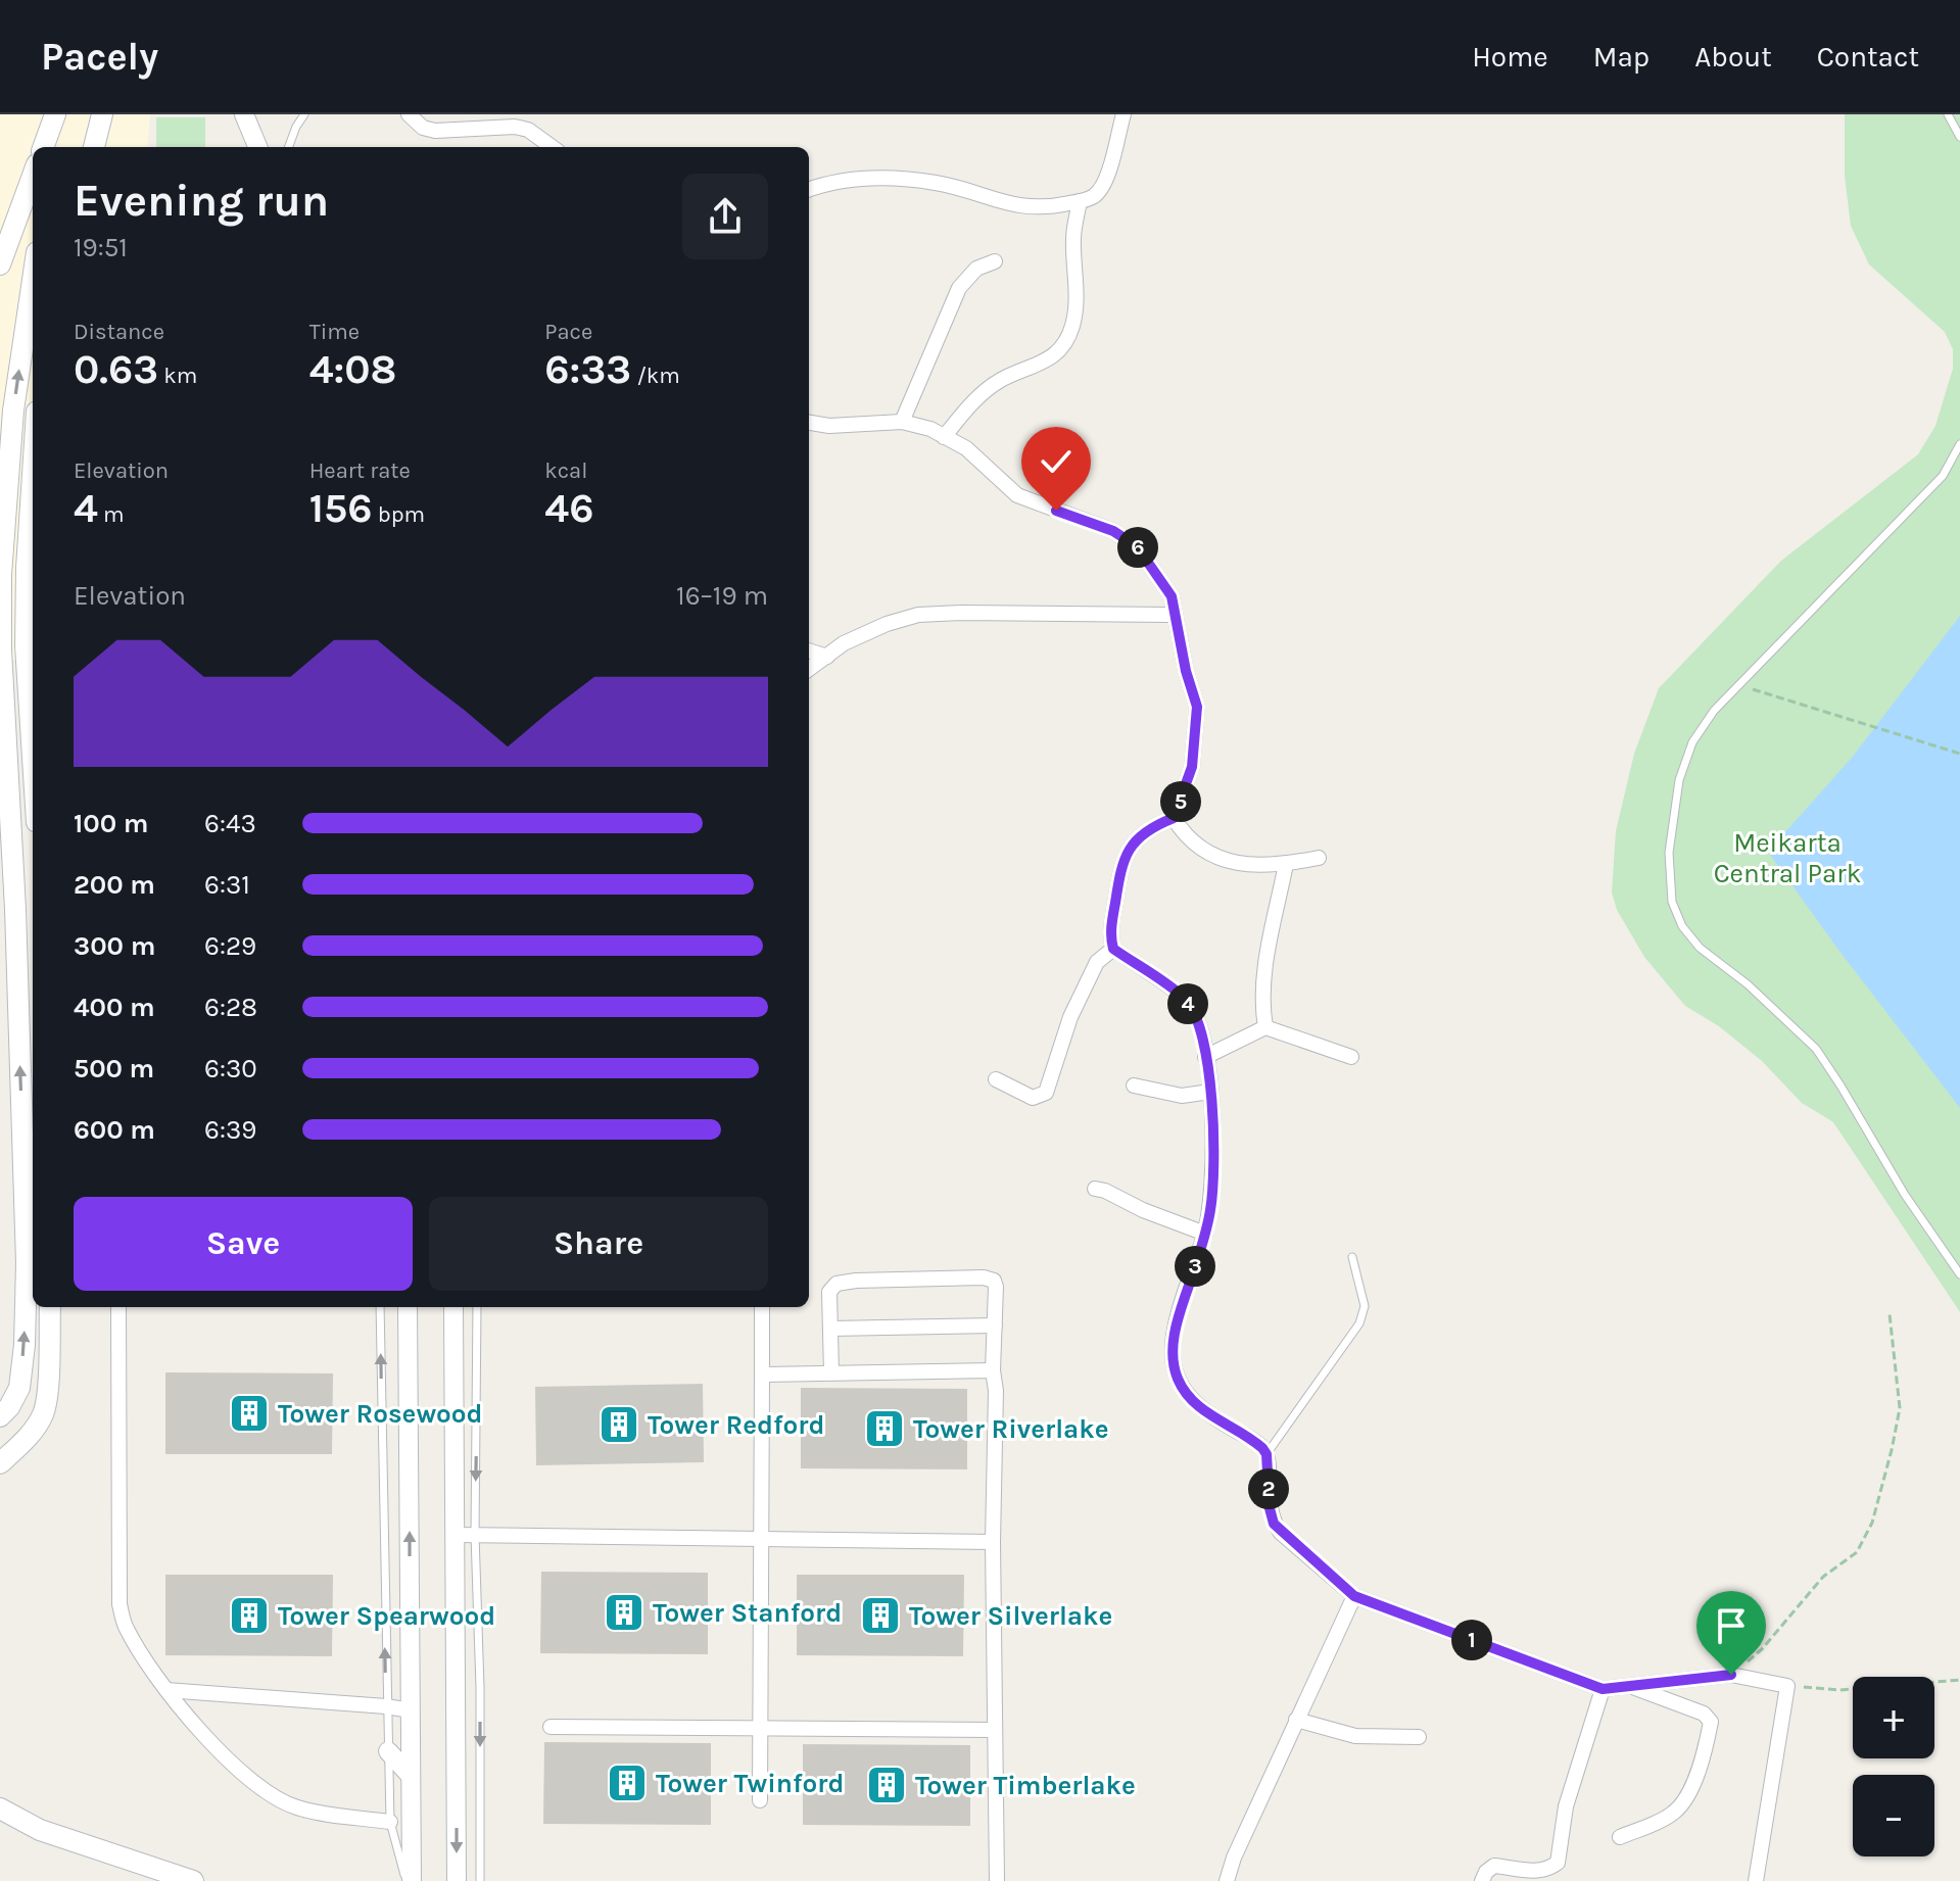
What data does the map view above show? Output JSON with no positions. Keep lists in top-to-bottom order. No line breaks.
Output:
{"parks":["Meikarta Central Park"],"places":{"building":["Tower Rosewood","Tower Redford","Tower Riverlake","Tower Stanford","Tower Spearwood","Tower Silverlake","Tower Twinford","Tower Timberlake"]},"page":{"header":"Pacely","nav":["Home","Map","About","Contact"],"heading":["Evening run","19:51"],"stats":[["Distance","0.63 km"],["Time","4:08"],["Pace","6:33 /km"],["Elevation","4 m"],["Heart rate","156 bpm"],["kcal","46"]],"pins":["6","5","4","3","2","1"],"chart":["Elevation","16–19 m"],"list":[{"name":"100 m","note":"6:43"},{"name":"200 m","note":"6:31"},{"name":"300 m","note":"6:29"},{"name":"400 m","note":"6:28"},{"name":"500 m","note":"6:30"},{"name":"600 m","note":"6:39"}],"buttons":["Save","Share"],"map_buttons":["+","−"]}}
